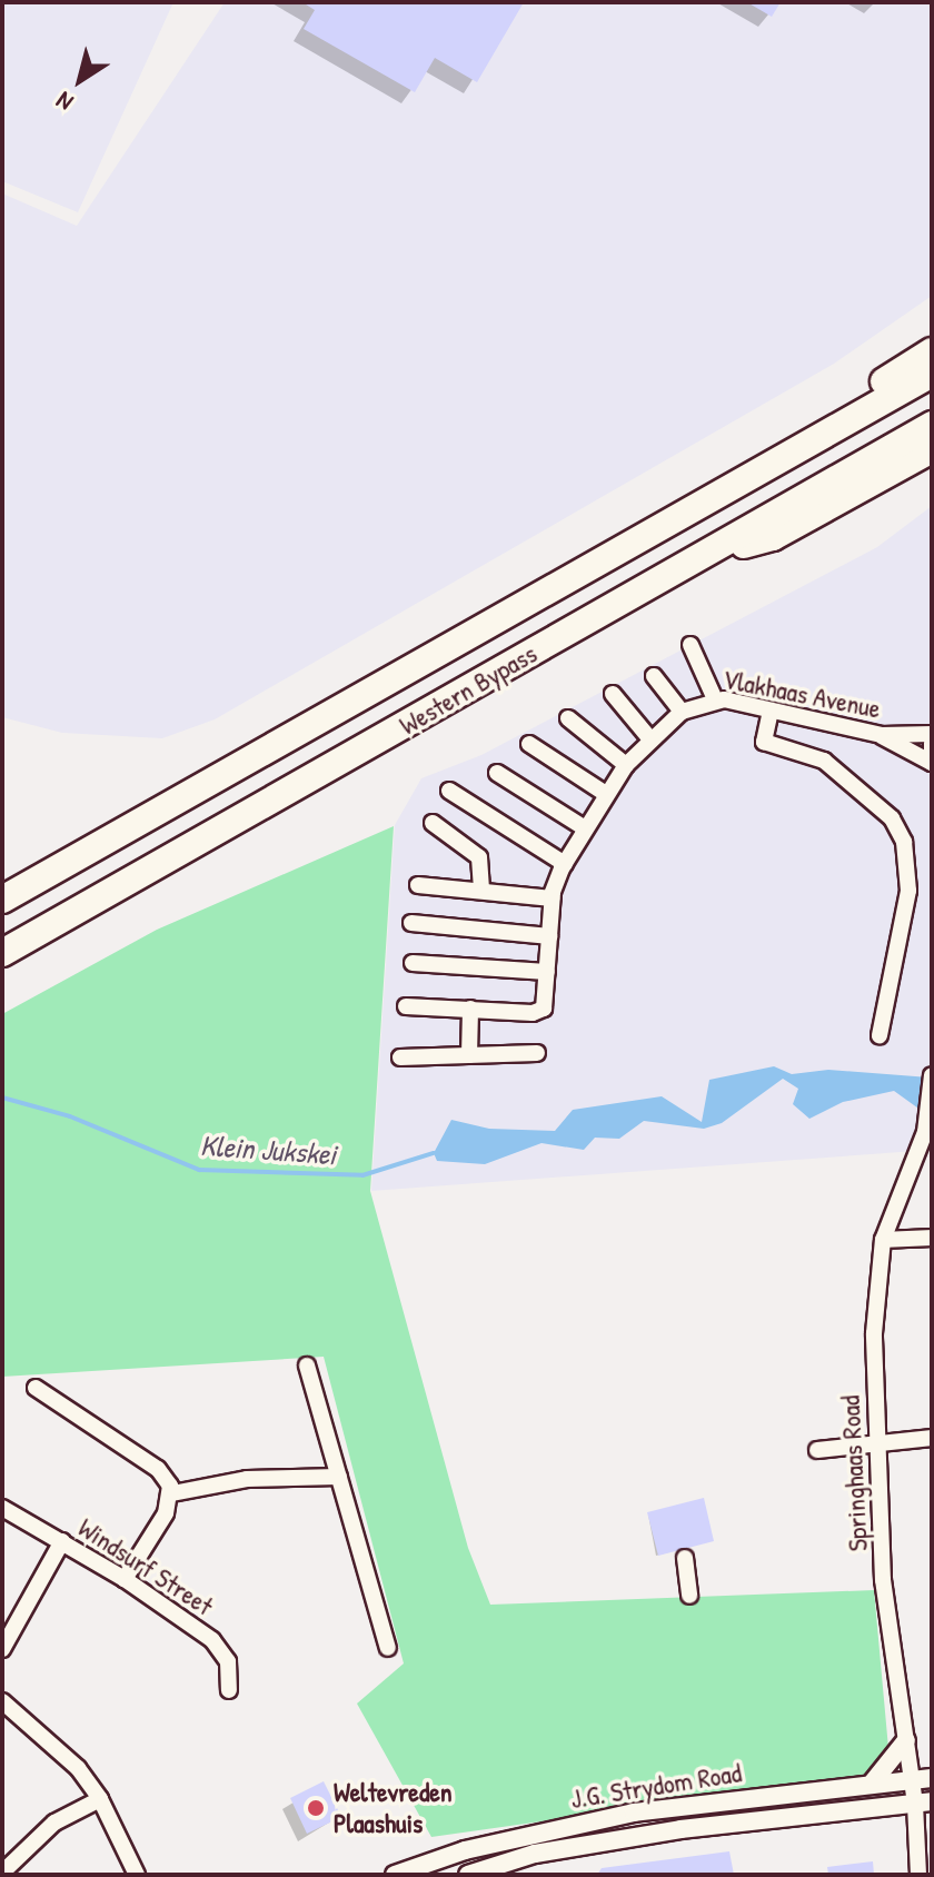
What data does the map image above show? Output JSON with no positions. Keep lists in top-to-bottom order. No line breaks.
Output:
{"streets":{"highway":["Western Bypass"],"street":["Vlakhaas Avenue","Springhaas Road","Windsurf Street","J.G. Strydom Road"]},"crossings":[["Springhaas Road","J.G. Strydom Road"]],"water":["Klein Jukskei"],"places":["Weltevreden Plaashuis"],"north":"bottom left"}
